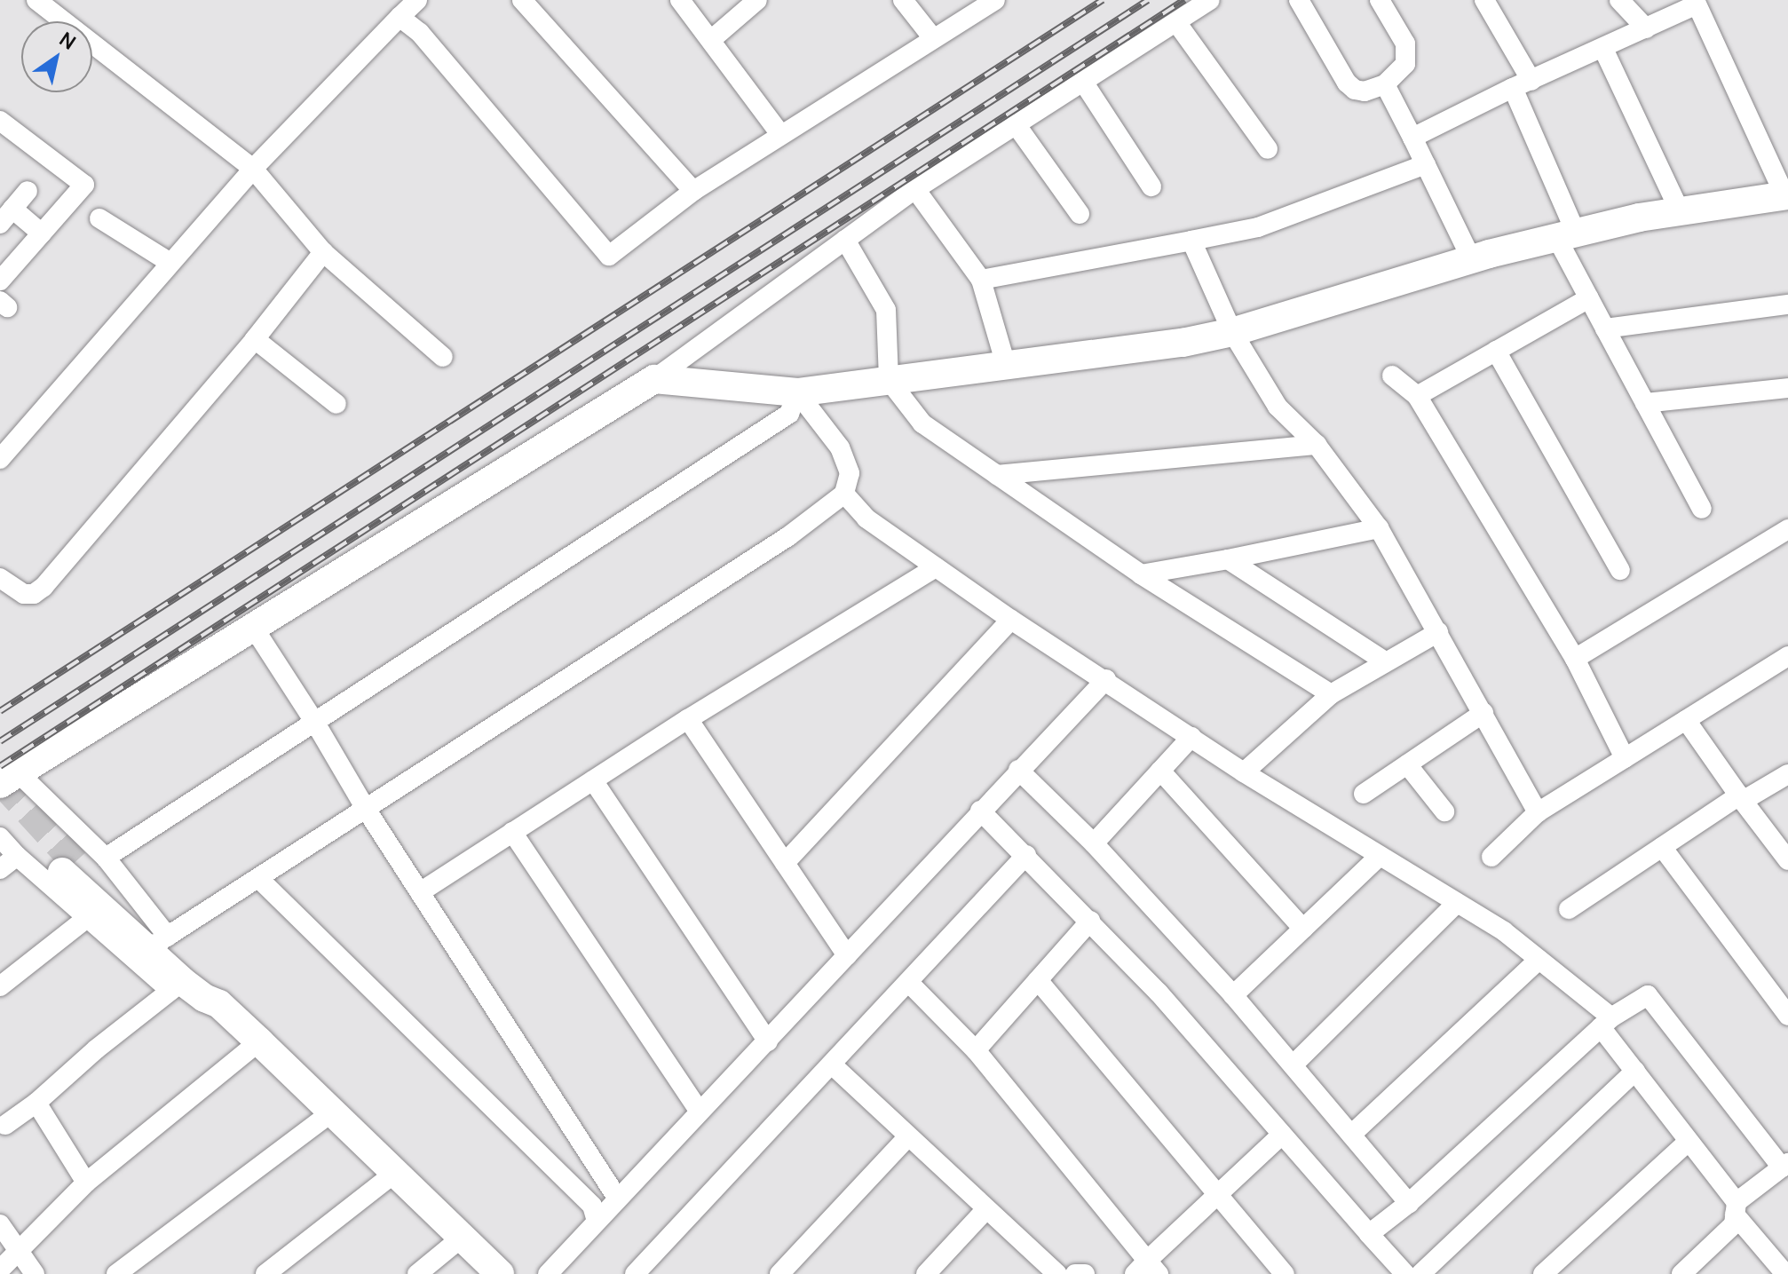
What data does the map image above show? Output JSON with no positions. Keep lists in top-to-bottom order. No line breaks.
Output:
{"north":"top right"}
